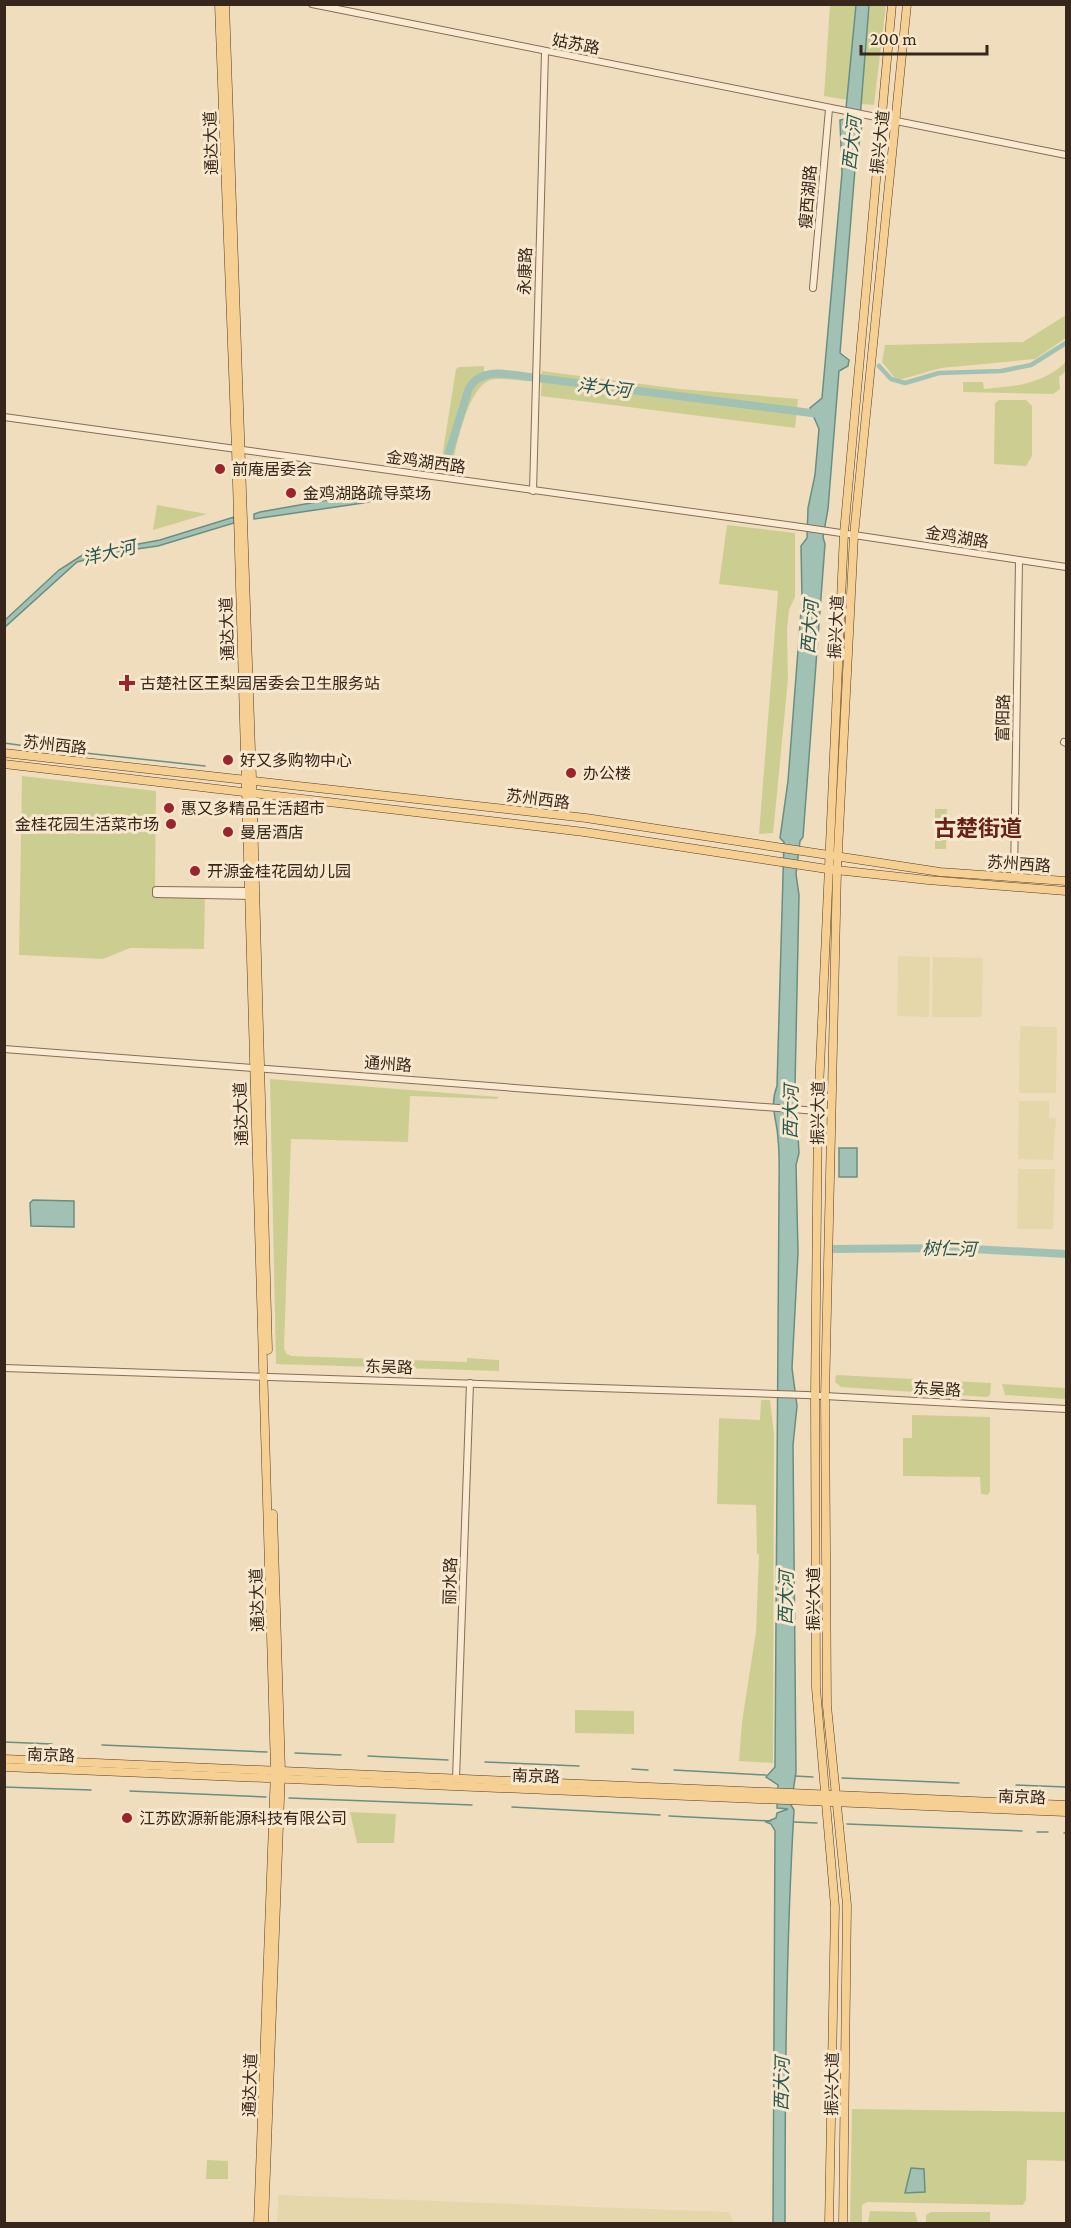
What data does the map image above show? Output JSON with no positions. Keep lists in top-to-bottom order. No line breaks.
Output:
{"streets":{"main road":["振兴大道","通达大道","苏州西路","南京路"],"street":["姑苏路","瘦西湖路","永康路","金鸡湖西路","金鸡湖路","富阳路","通州路","东吴路","丽水路"]},"crossings":[["姑苏路","振兴大道"],["姑苏路","瘦西湖路"],["姑苏路","永康路"],["振兴大道","金鸡湖西路"],["振兴大道","金鸡湖路"],["振兴大道","苏州西路"],["振兴大道","通州路"],["振兴大道","东吴路"],["振兴大道","南京路"],["通达大道","金鸡湖西路"],["通达大道","苏州西路"],["通达大道","通州路"],["通达大道","东吴路"],["通达大道","南京路"],["永康路","金鸡湖西路"],["金鸡湖西路","金鸡湖路"],["金鸡湖路","富阳路"],["富阳路","苏州西路"],["东吴路","丽水路"],["丽水路","南京路"]],"districts":["古楚街道"],"water":["西大河","洋大河","树仁河"],"places":{"other":["前庵居委会","金鸡湖路疏导菜场","好又多购物中心","办公楼","惠又多精品生活超市","金桂花园生活菜市场","曼居酒店","开源金桂花园幼儿园","江苏欧源新能源科技有限公司"],"health":["古楚社区王梨园居委会卫生服务站"]},"scale_bar":"200 m"}
